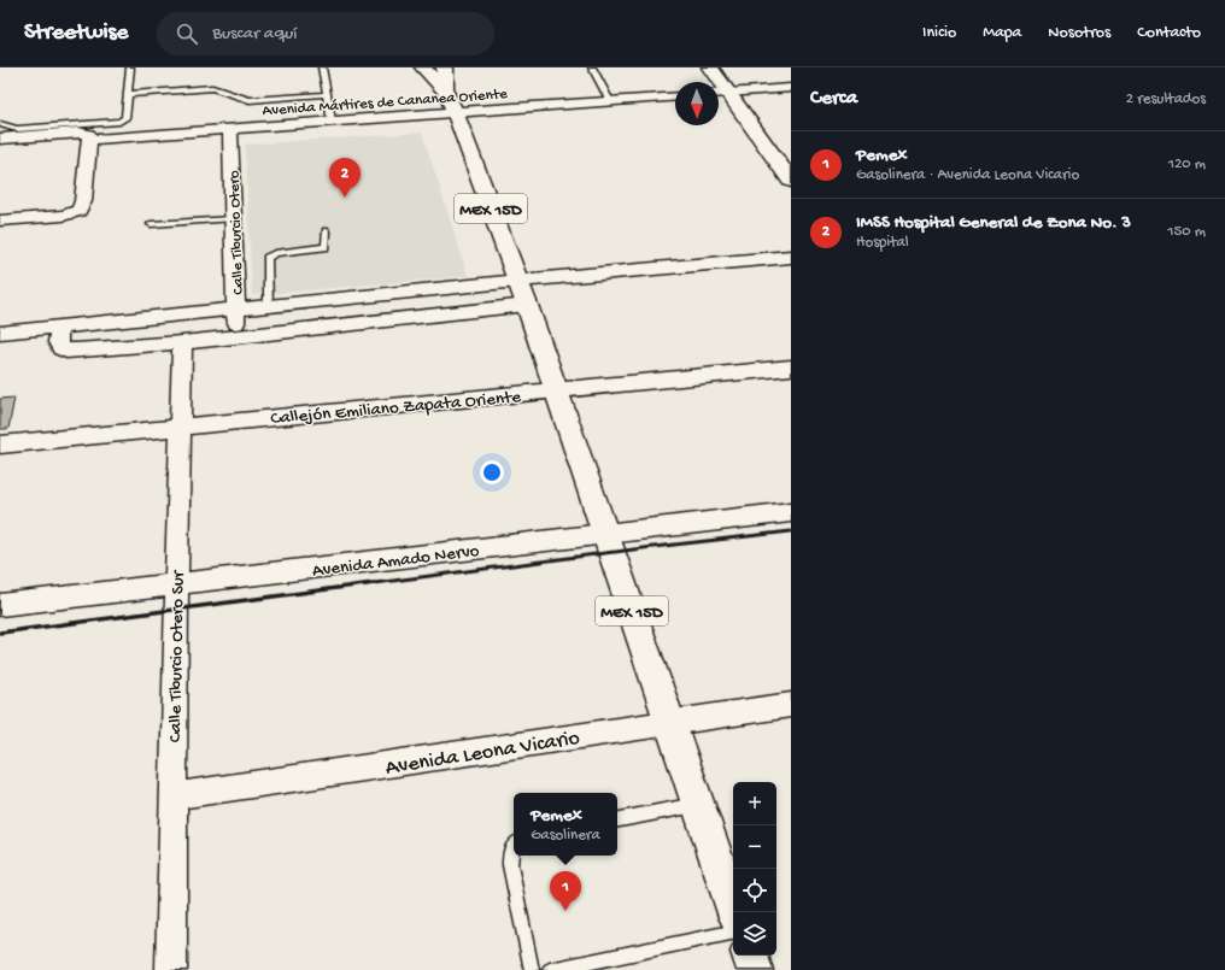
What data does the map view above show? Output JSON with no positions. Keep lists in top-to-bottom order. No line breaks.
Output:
{"streets":{"main road":["MEX 15D"],"street":["Avenida Mártires de Cananea Oriente","Calle Tiburcio Otero","Callejón Emiliano Zapata Oriente","Avenida Amado Nervo","Calle Tiburcio Otero Sur","Avenida Leona Vicario"]},"crossings":[["Avenida Mártires de Cananea Oriente","MEX 15D"],["Avenida Mártires de Cananea Oriente","Calle Tiburcio Otero"],["MEX 15D","Callejón Emiliano Zapata Oriente"],["MEX 15D","Avenida Amado Nervo"],["MEX 15D","Avenida Leona Vicario"],["Callejón Emiliano Zapata Oriente","Calle Tiburcio Otero Sur"],["Avenida Amado Nervo","Calle Tiburcio Otero Sur"],["Calle Tiburcio Otero Sur","Avenida Leona Vicario"]],"north":"bottom","page":{"header":"Streetwise","search":"Buscar aquí","nav":["Inicio","Mapa","Nosotros","Contacto"],"heading":["Cerca","2 resultados"],"list":[{"mark":"1","name":"Pemex","note":"Gasolinera · Avenida Leona Vicario","value":"120 m"},{"mark":"2","name":"IMSS Hospital General de Zona No. 3","note":"Hospital","value":"150 m"}],"pins":["2","1"],"map_buttons":["+","−"],"popup":["Pemex","Gasolinera"]}}
